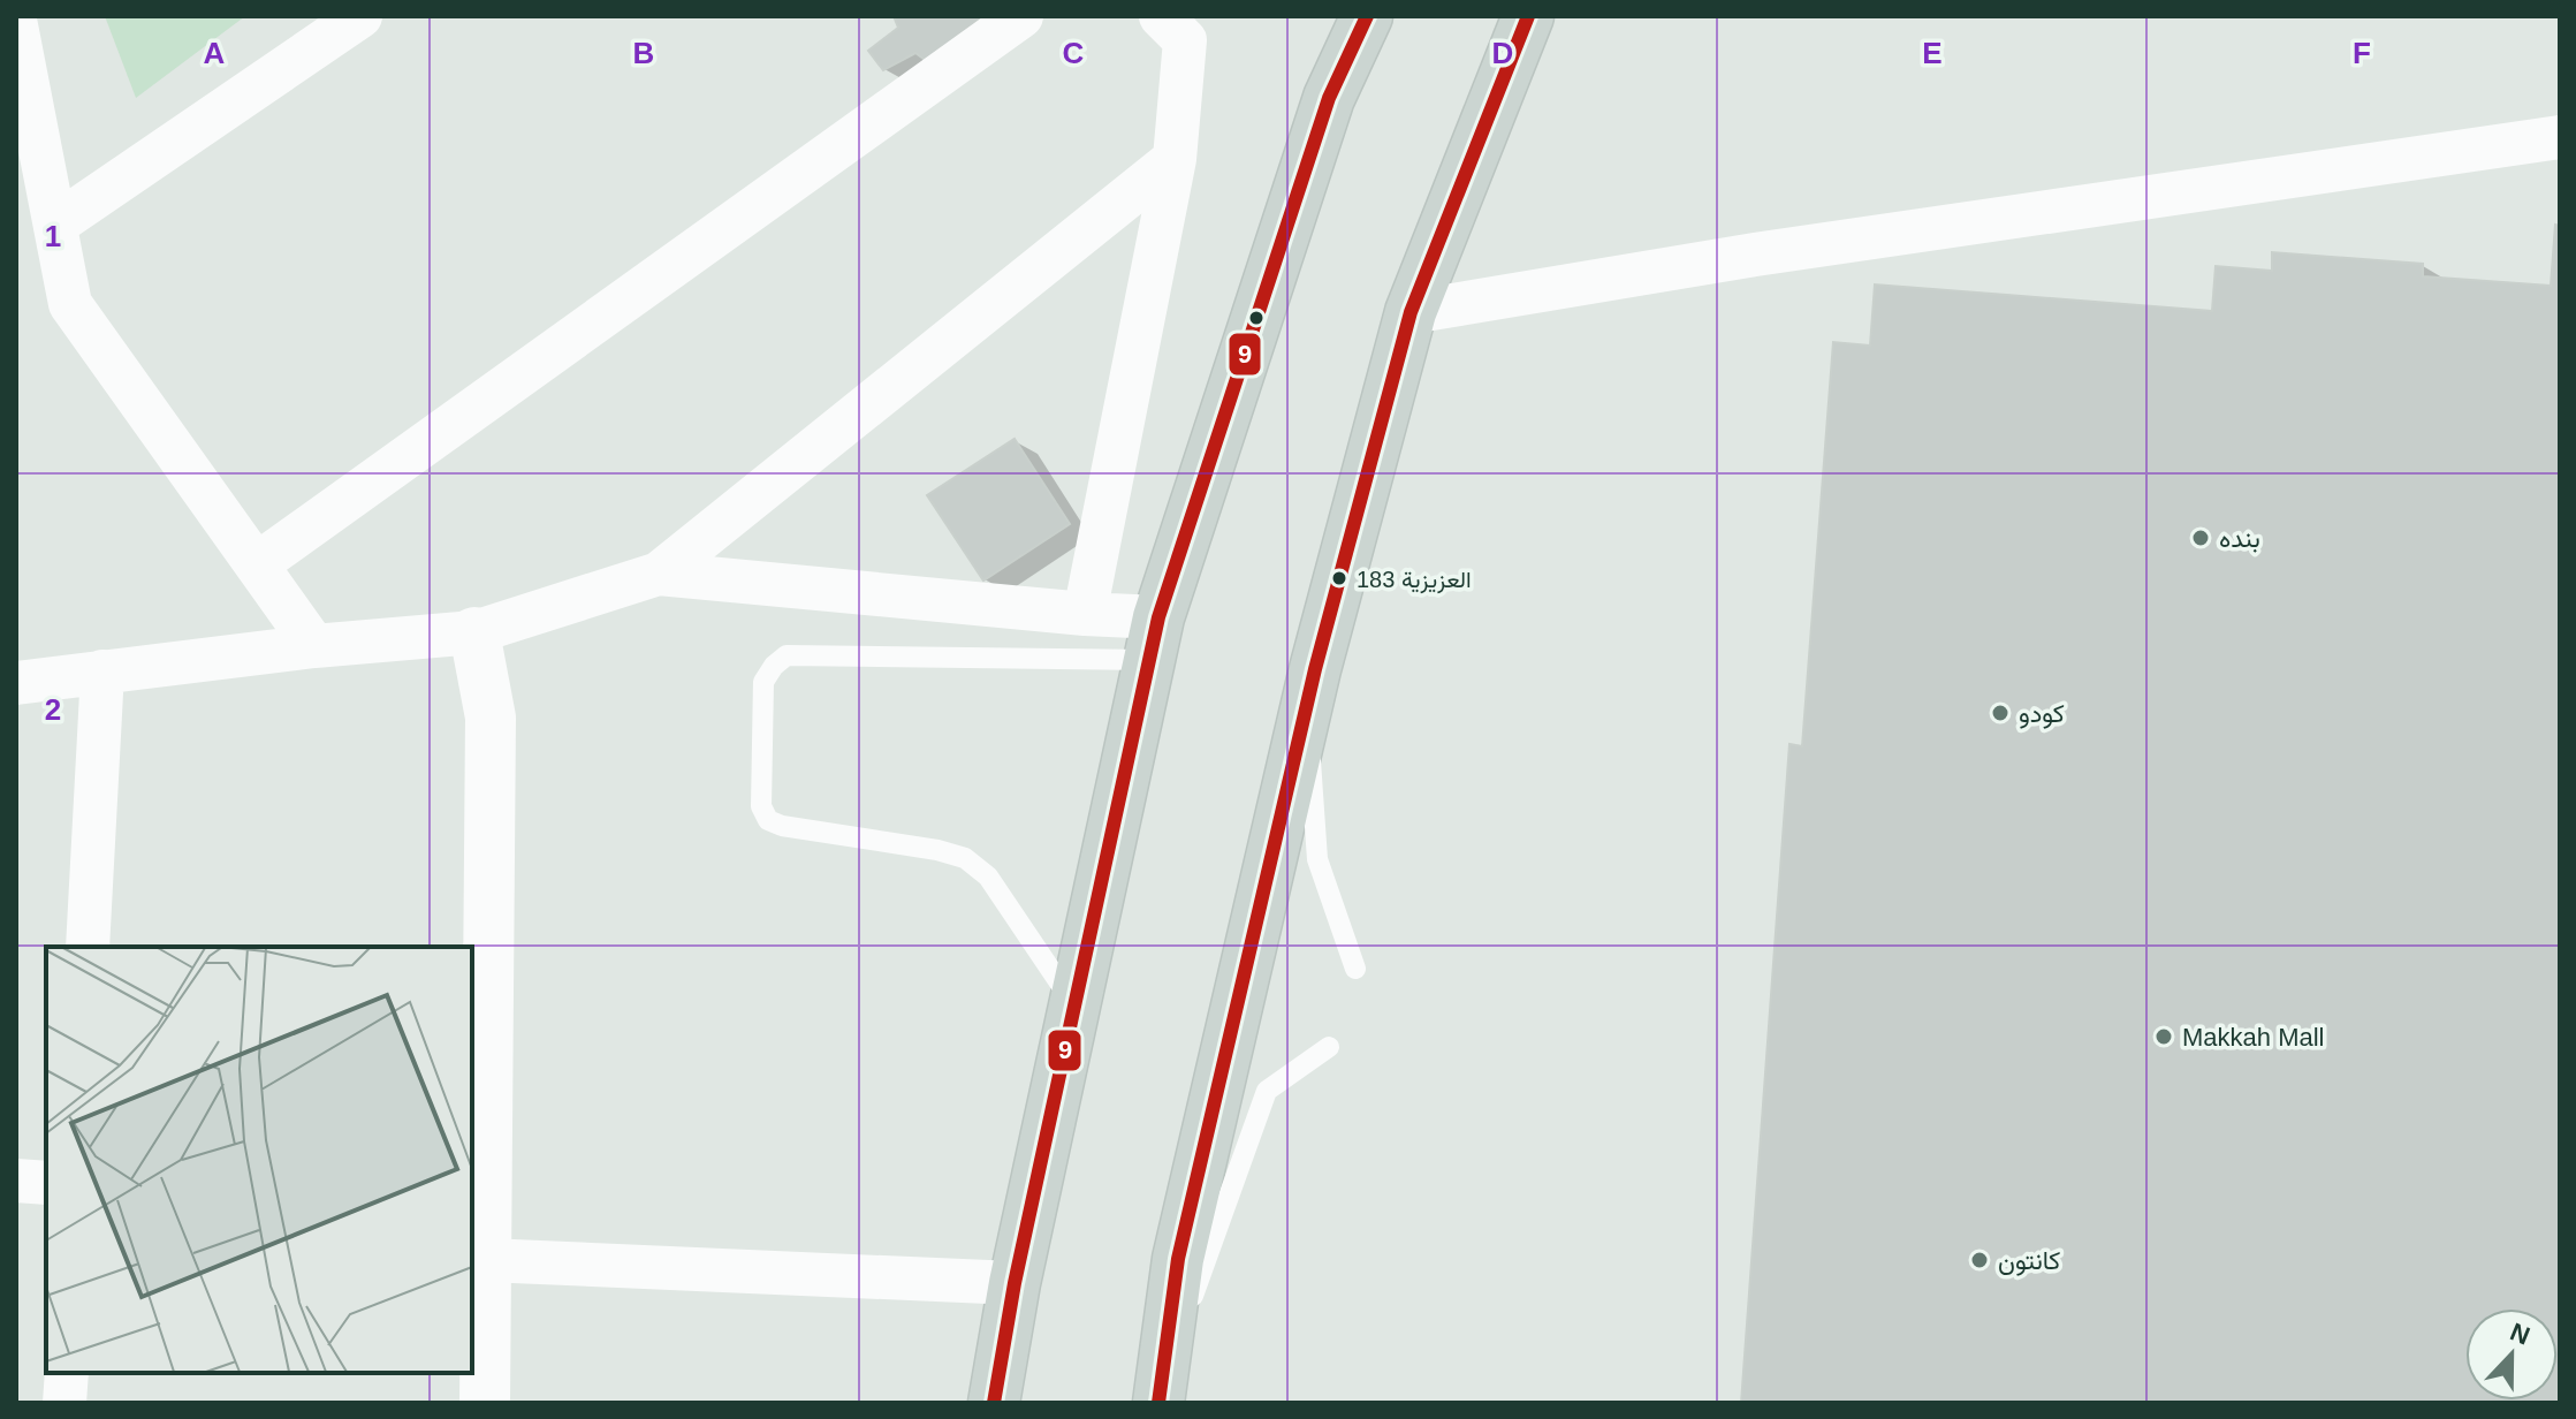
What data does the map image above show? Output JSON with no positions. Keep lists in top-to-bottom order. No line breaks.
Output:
{"places":["بنده","العزيزية 183","كودو","Makkah Mall","كانتون"],"lines":["transit line 9"],"north":"top","grid":{"columns":["A","B","C","D","E","F"],"rows":["1","2"]}}
